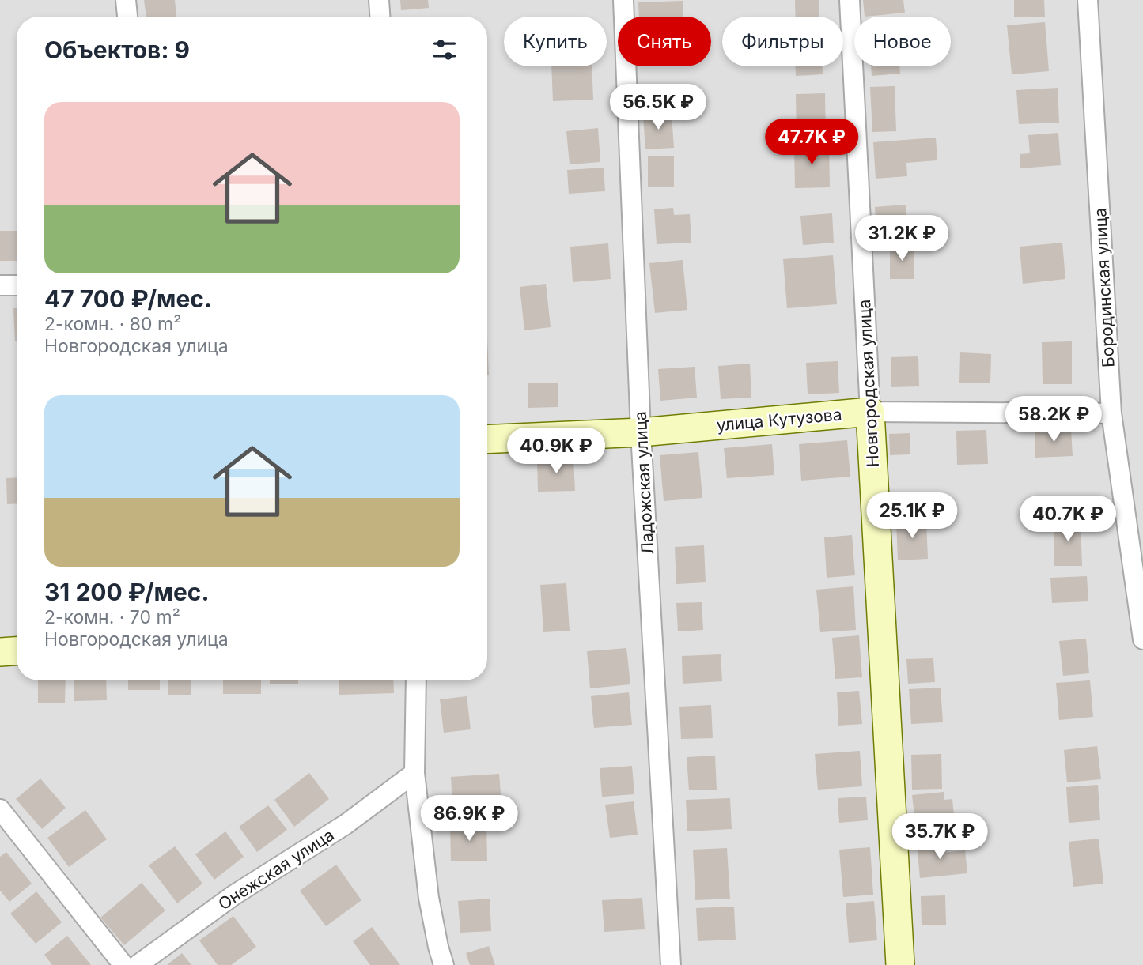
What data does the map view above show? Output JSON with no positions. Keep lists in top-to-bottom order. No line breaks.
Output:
{"streets":{"street":["Бородинская улица","Новгородская улица","улица Кутузова","Ладожская улица","Онежская улица"]},"crossings":[["Бородинская улица","улица Кутузова"],["Новгородская улица","улица Кутузова"],["улица Кутузова","Ладожская улица"]],"page":{"chip":["Купить","Снять","Фильтры","Новое"],"heading":"Объектов: 9","list":[{"name":"47 700 ₽/мес.","note":"2-комн. · 80 m² · Новгородская улица"},{"name":"31 200 ₽/мес.","note":"2-комн. · 70 m² · Новгородская улица"}],"price":["56.5K ₽","47.7K ₽","31.2K ₽","58.2K ₽","40.9K ₽","25.1K ₽","40.7K ₽","86.9K ₽","35.7K ₽"]}}
